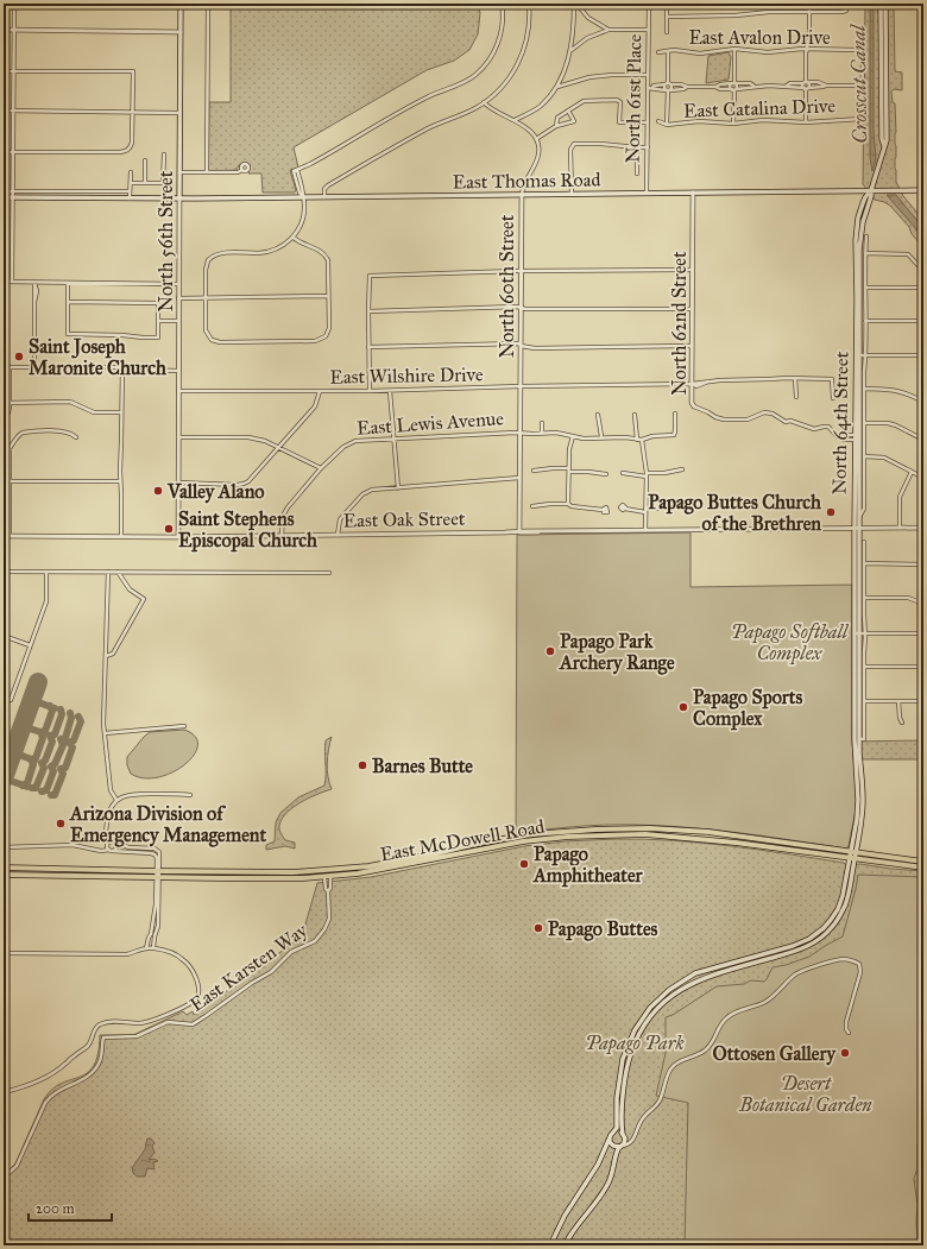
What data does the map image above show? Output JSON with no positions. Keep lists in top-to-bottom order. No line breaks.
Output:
{"streets":{"main road":["East Thomas Road","North 56th Street","North 64th Street","East McDowell Road"],"street":["East Avalon Drive","North 61st Place","East Catalina Drive","North 60th Street","North 62nd Street","East Wilshire Drive","East Lewis Avenue","East Oak Street","East Karsten Way"]},"crossings":[["East Avalon Drive","East Catalina Drive"],["North 61st Place","East Thomas Road"],["East Thomas Road","North 56th Street"],["East Thomas Road","North 60th Street"],["East Thomas Road","North 62nd Street"],["East Thomas Road","North 64th Street"],["North 56th Street","East Wilshire Drive"],["North 56th Street","East Oak Street"],["North 60th Street","East Wilshire Drive"],["North 60th Street","East Lewis Avenue"],["North 60th Street","East Oak Street"],["North 62nd Street","East Wilshire Drive"],["North 62nd Street","North 64th Street"],["North 64th Street","East Oak Street"],["North 64th Street","East McDowell Road"],["East McDowell Road","East Karsten Way"]],"water":["Crosscut Canal"],"parks":["Papago Softball Complex","Papago Park","Desert Botanical Garden"],"places":["Saint Joseph Maronite Church","Valley Alano","Papago Buttes Church of the Brethren","Saint Stephens Episcopal Church","Papago Park Archery Range","Papago Sports Complex","Barnes Butte","Arizona Division of Emergency Management","Papago Amphitheater","Papago Buttes","Ottosen Gallery"],"scale_bar":"200 m"}
